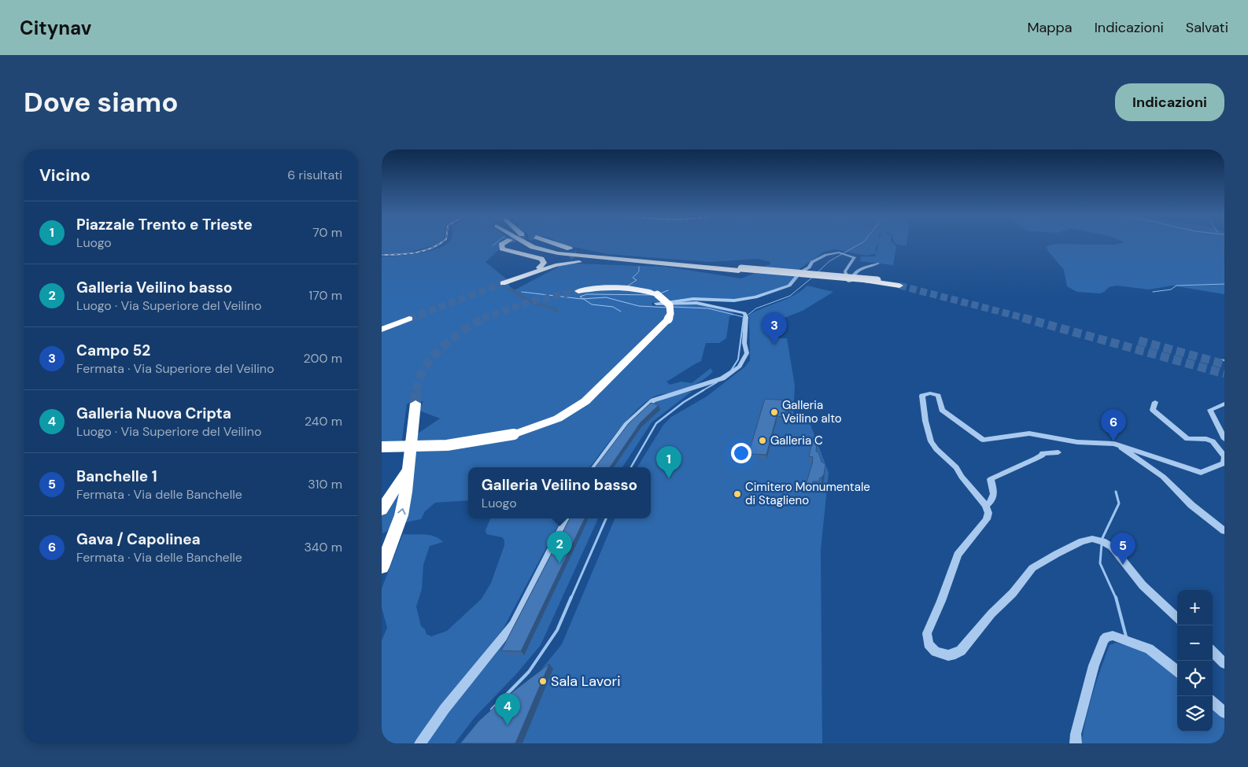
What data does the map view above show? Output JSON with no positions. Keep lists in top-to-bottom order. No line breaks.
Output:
{"places":["Galleria Veilino alto","Galleria C","Cimitero Monumentale di Staglieno","Sala Lavori"],"page":{"header":"Citynav","nav":["Mappa","Indicazioni","Salvati"],"buttons":"Indicazioni","title":"Dove siamo","heading":["Vicino","6 risultati"],"list":[{"mark":"1","name":"Piazzale Trento e Trieste","note":"Luogo","value":"70 m"},{"mark":"2","name":"Galleria Veilino basso","note":"Luogo · Via Superiore del Veilino","value":"170 m"},{"mark":"3","name":"Campo 52","note":"Fermata · Via Superiore del Veilino","value":"200 m"},{"mark":"4","name":"Galleria Nuova Cripta","note":"Luogo · Via Superiore del Veilino","value":"240 m"},{"mark":"5","name":"Banchelle 1","note":"Fermata · Via delle Banchelle","value":"310 m"},{"mark":"6","name":"Gava / Capolinea","note":"Fermata · Via delle Banchelle","value":"340 m"}],"pins":["3","6","1","2","5","4"],"popup":["Galleria Veilino basso","Luogo"],"map_buttons":["+","−"]}}
